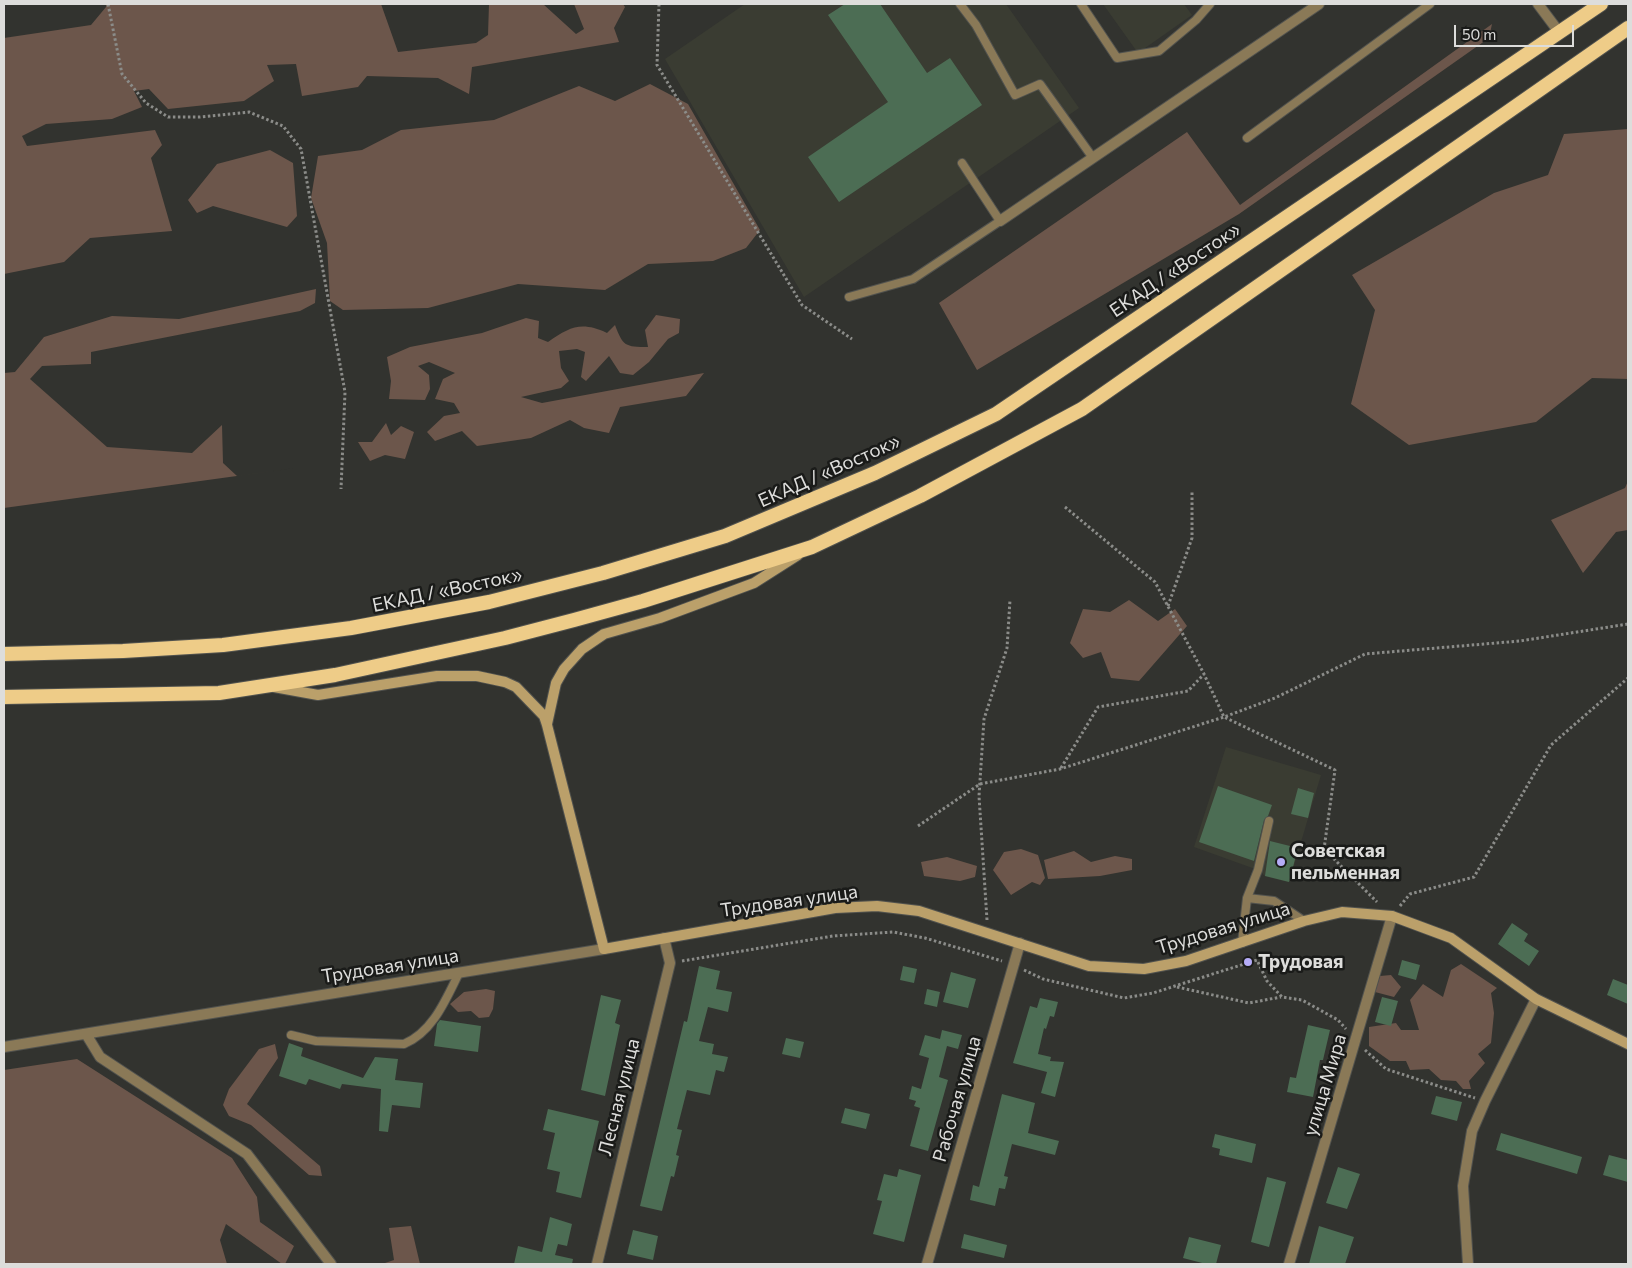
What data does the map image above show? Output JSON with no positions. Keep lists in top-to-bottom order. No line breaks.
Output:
{"streets":{"highway":["ЕКАД / «Восток»"],"main road":["Трудовая улица"],"street":["улица Мира","Лесная улица","Рабочая улица"]},"crossings":[["Трудовая улица","улица Мира"],["Трудовая улица","Лесная улица"],["Трудовая улица","Рабочая улица"]],"places":["Советская пельменная","Трудовая"],"scale_bar":"50 m"}
